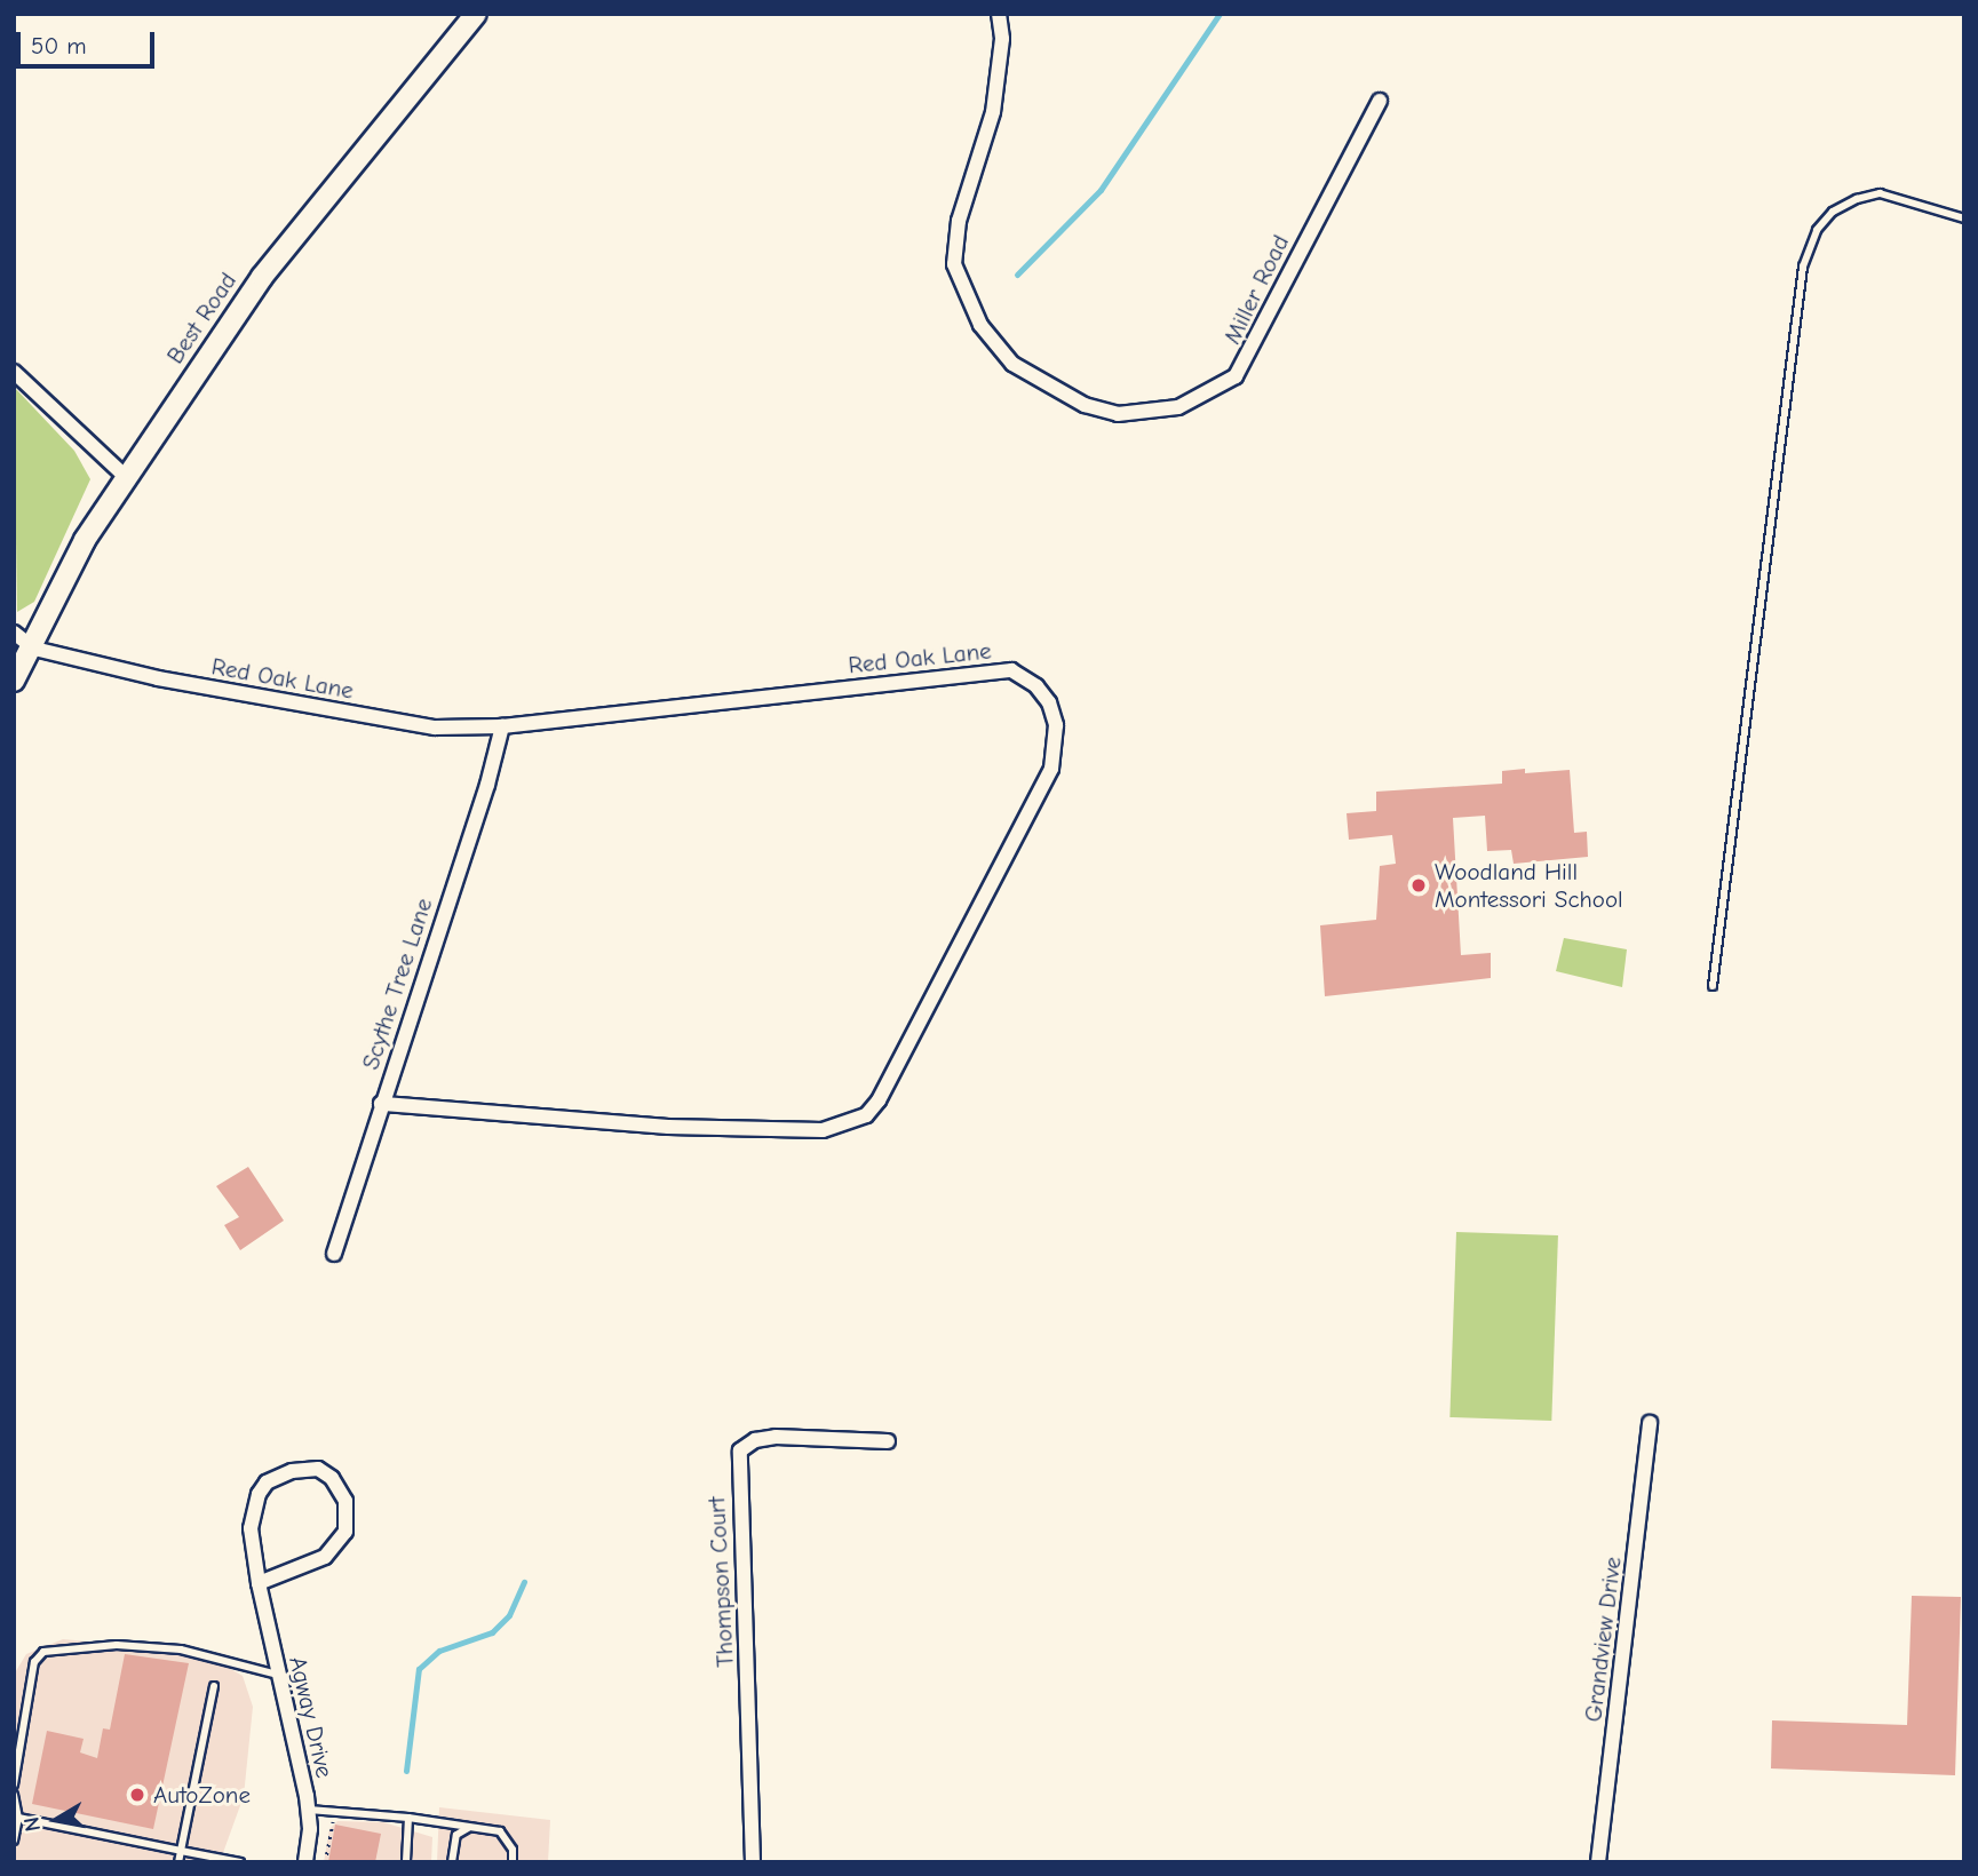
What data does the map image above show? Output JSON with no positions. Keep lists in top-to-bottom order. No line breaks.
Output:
{"streets":{"street":["Miller Road","Best Road","Red Oak Lane","Scythe Tree Lane","Thompson Court","Grandview Drive","Agway Drive"]},"crossings":[["Best Road","Red Oak Lane"],["Red Oak Lane","Scythe Tree Lane"]],"places":["Woodland Hill Montessori School","AutoZone"],"scale_bar":"50 m","north":"left"}
